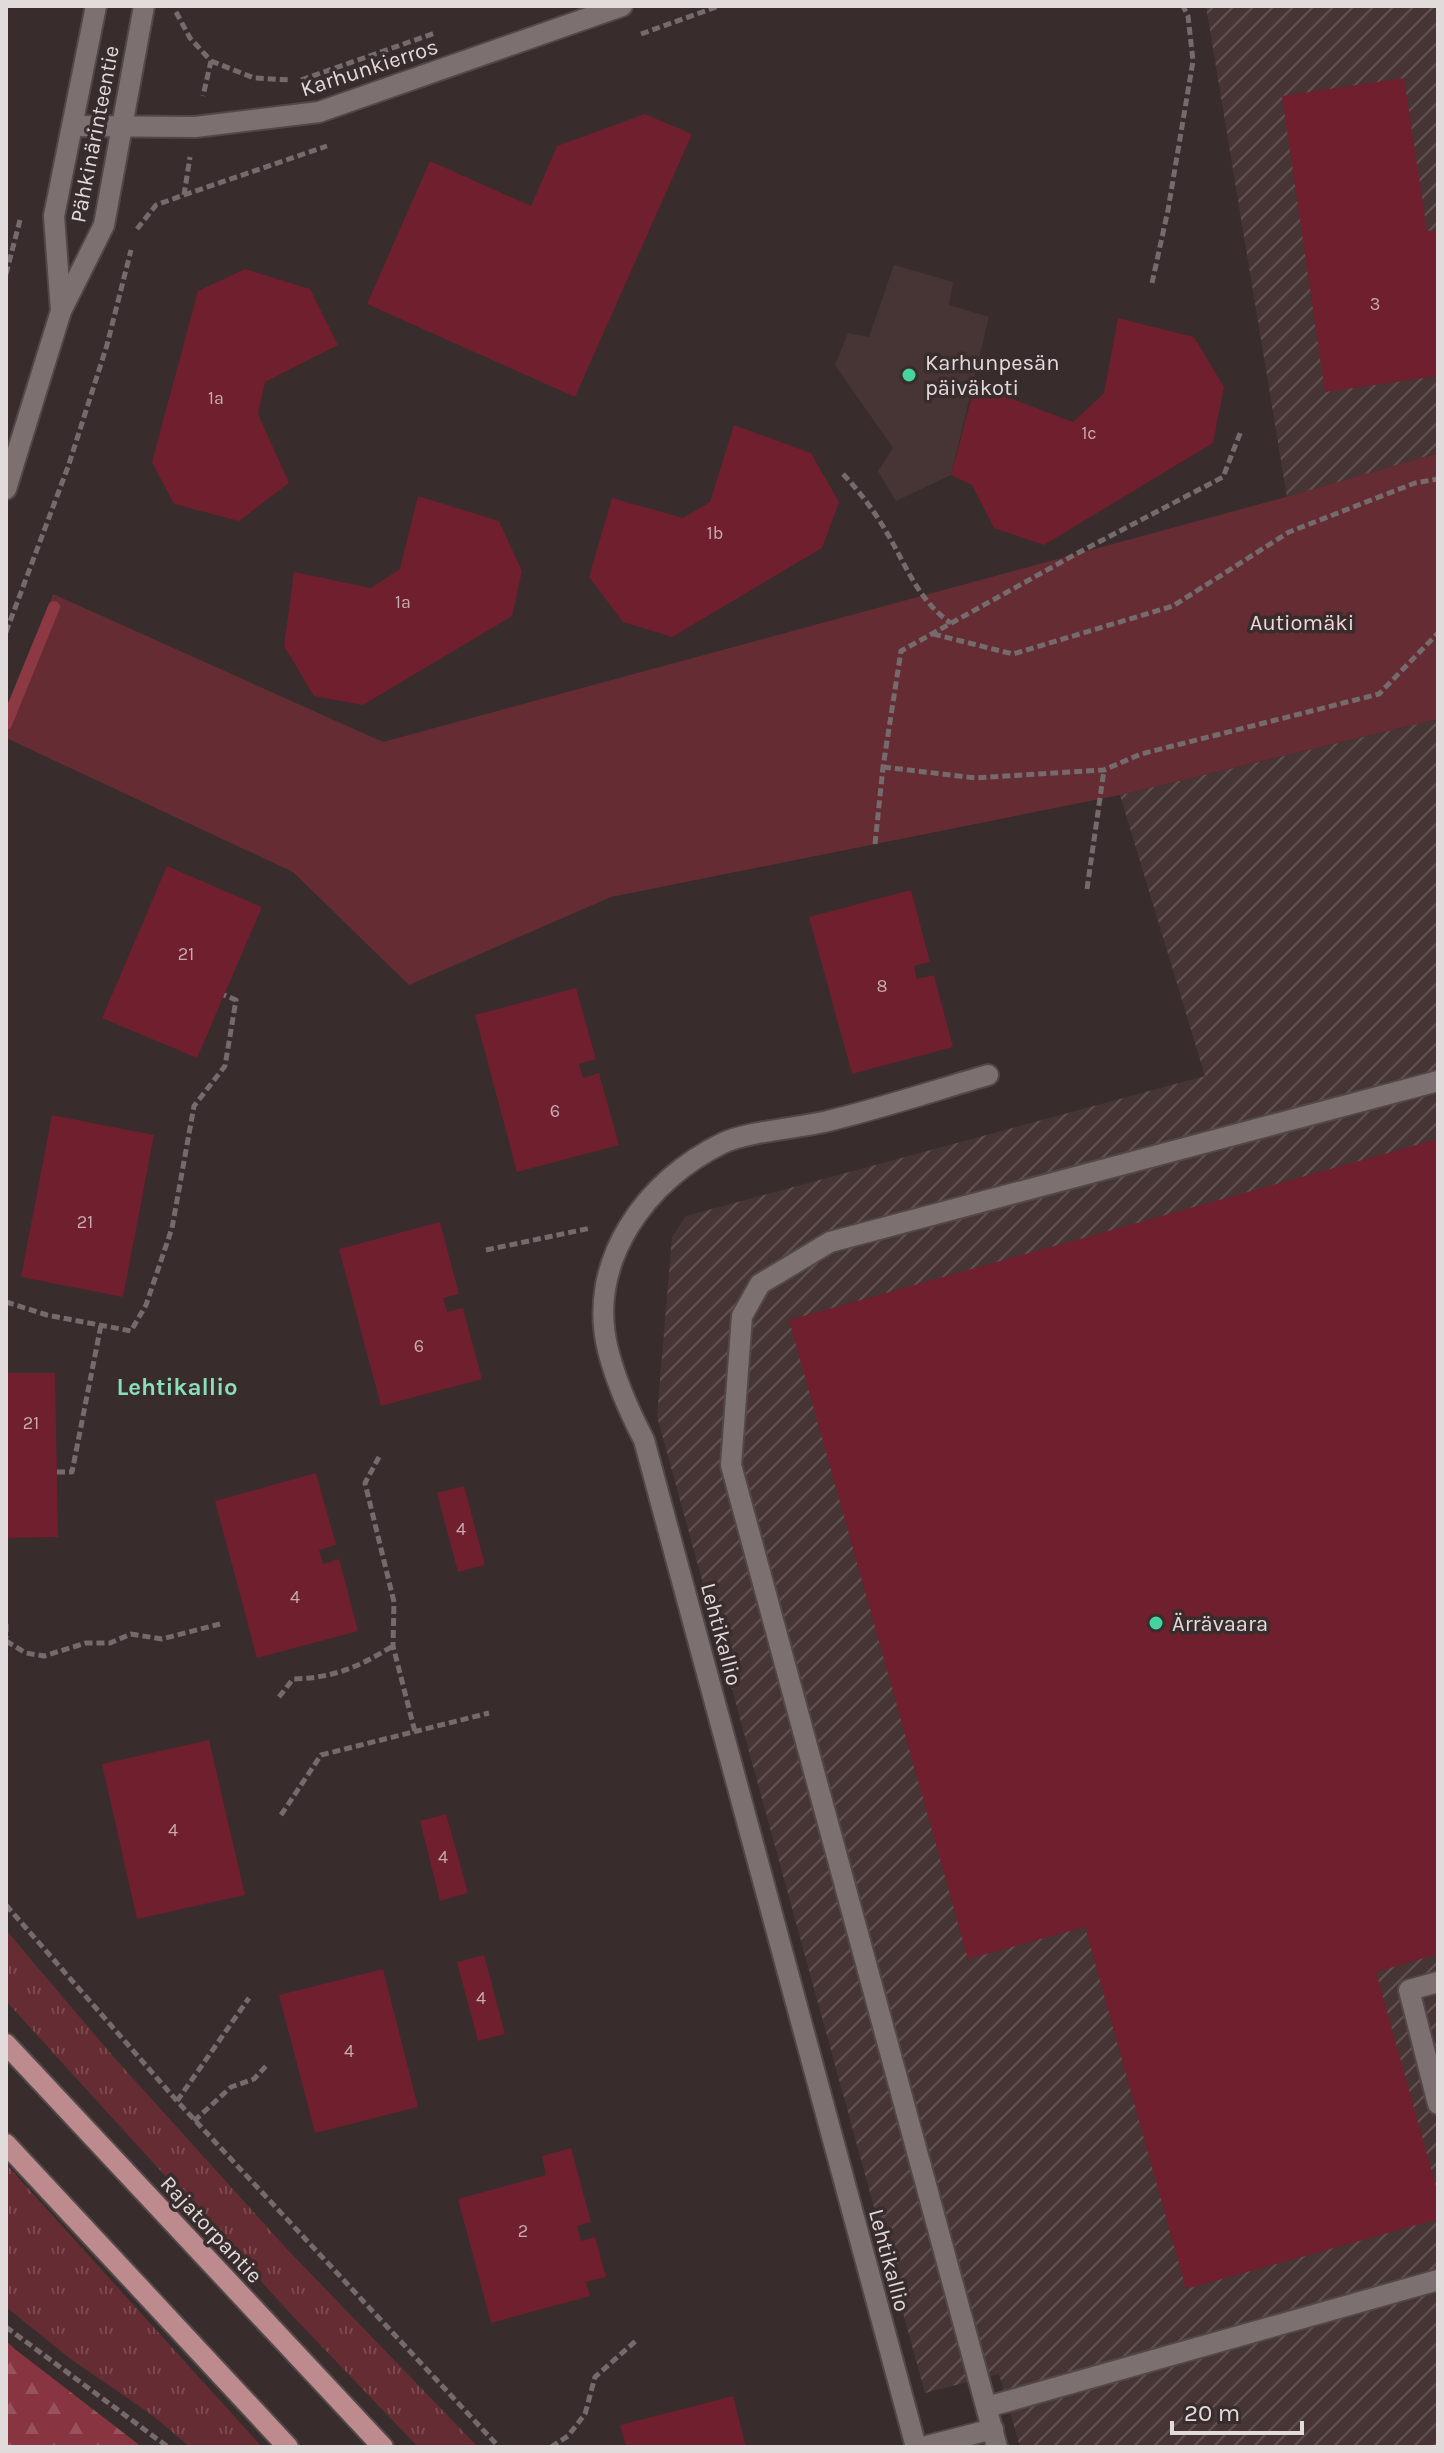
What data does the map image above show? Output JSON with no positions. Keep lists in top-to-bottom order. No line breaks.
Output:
{"streets":{"main road":["Rajatorpantie"],"street":["Karhunkierros","Pähkinärinteentie","Lehtikallio"]},"crossings":[["Karhunkierros","Pähkinärinteentie"]],"districts":["Lehtikallio"],"parks":["Autiomäki"],"places":["Karhunpesän päiväkoti","Ärrävaara"],"house_numbers":["3","1a","1c","1b","1a","21","8","6","21","6","21","4","4","4","4","4","4","2"],"scale_bar":"20 m"}
